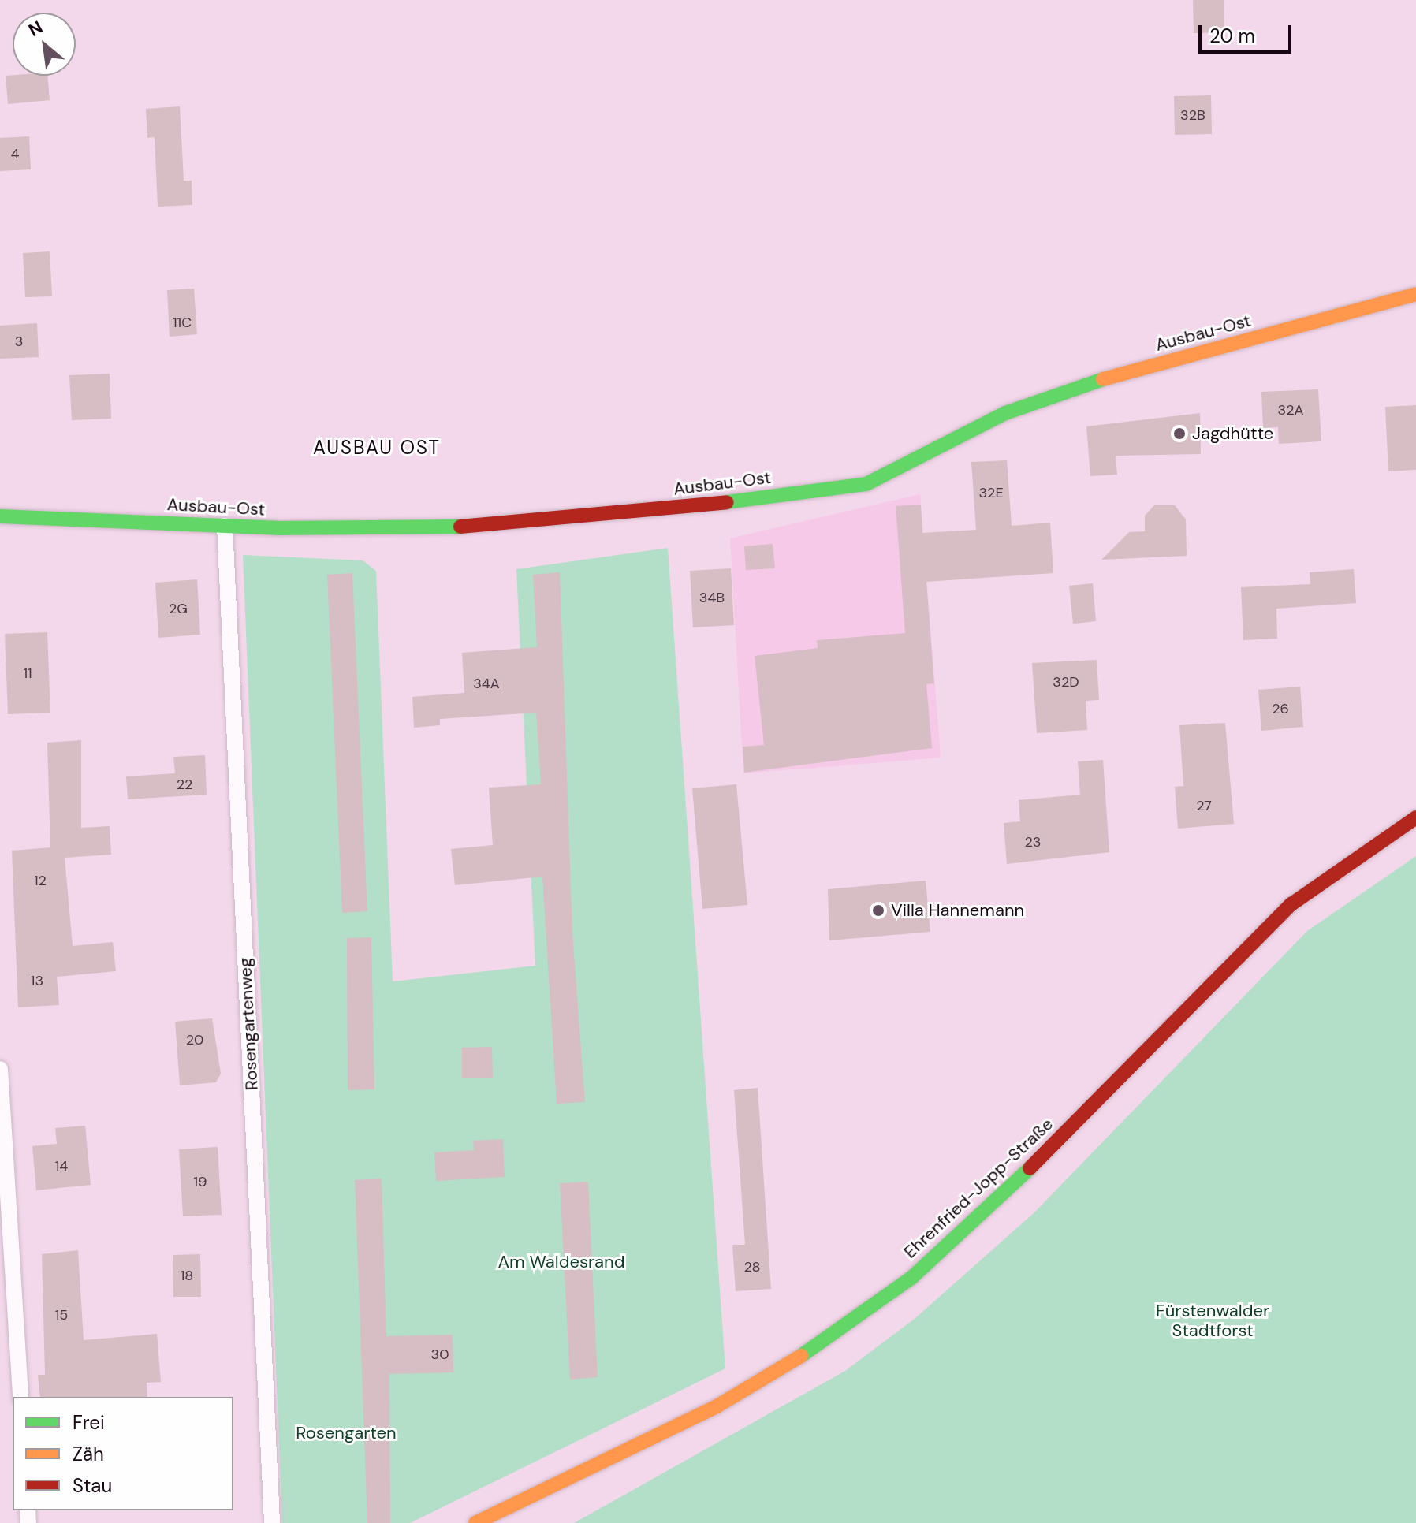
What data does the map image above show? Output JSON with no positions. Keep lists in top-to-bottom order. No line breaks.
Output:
{"streets":{"street":["Ausbau-Ost","Ehrenfried-Jopp-Straße"],"lane":["Rosengartenweg"]},"crossings":[["Ausbau-Ost","Rosengartenweg"]],"districts":["AUSBAU OST"],"parks":["Am Waldesrand","Fürstenwalder Stadtforst","Rosengarten"],"places":["Jagdhütte","Villa Hannemann"],"house_numbers":["32B","4","11C","3","32A","32E","34B","2G","11","32D","34A","26","22","27","23","12","13","20","14","19","28","18","15","30"],"legend":["Frei","Zäh","Stau"],"scale_bar":"20 m","north":"top left"}
